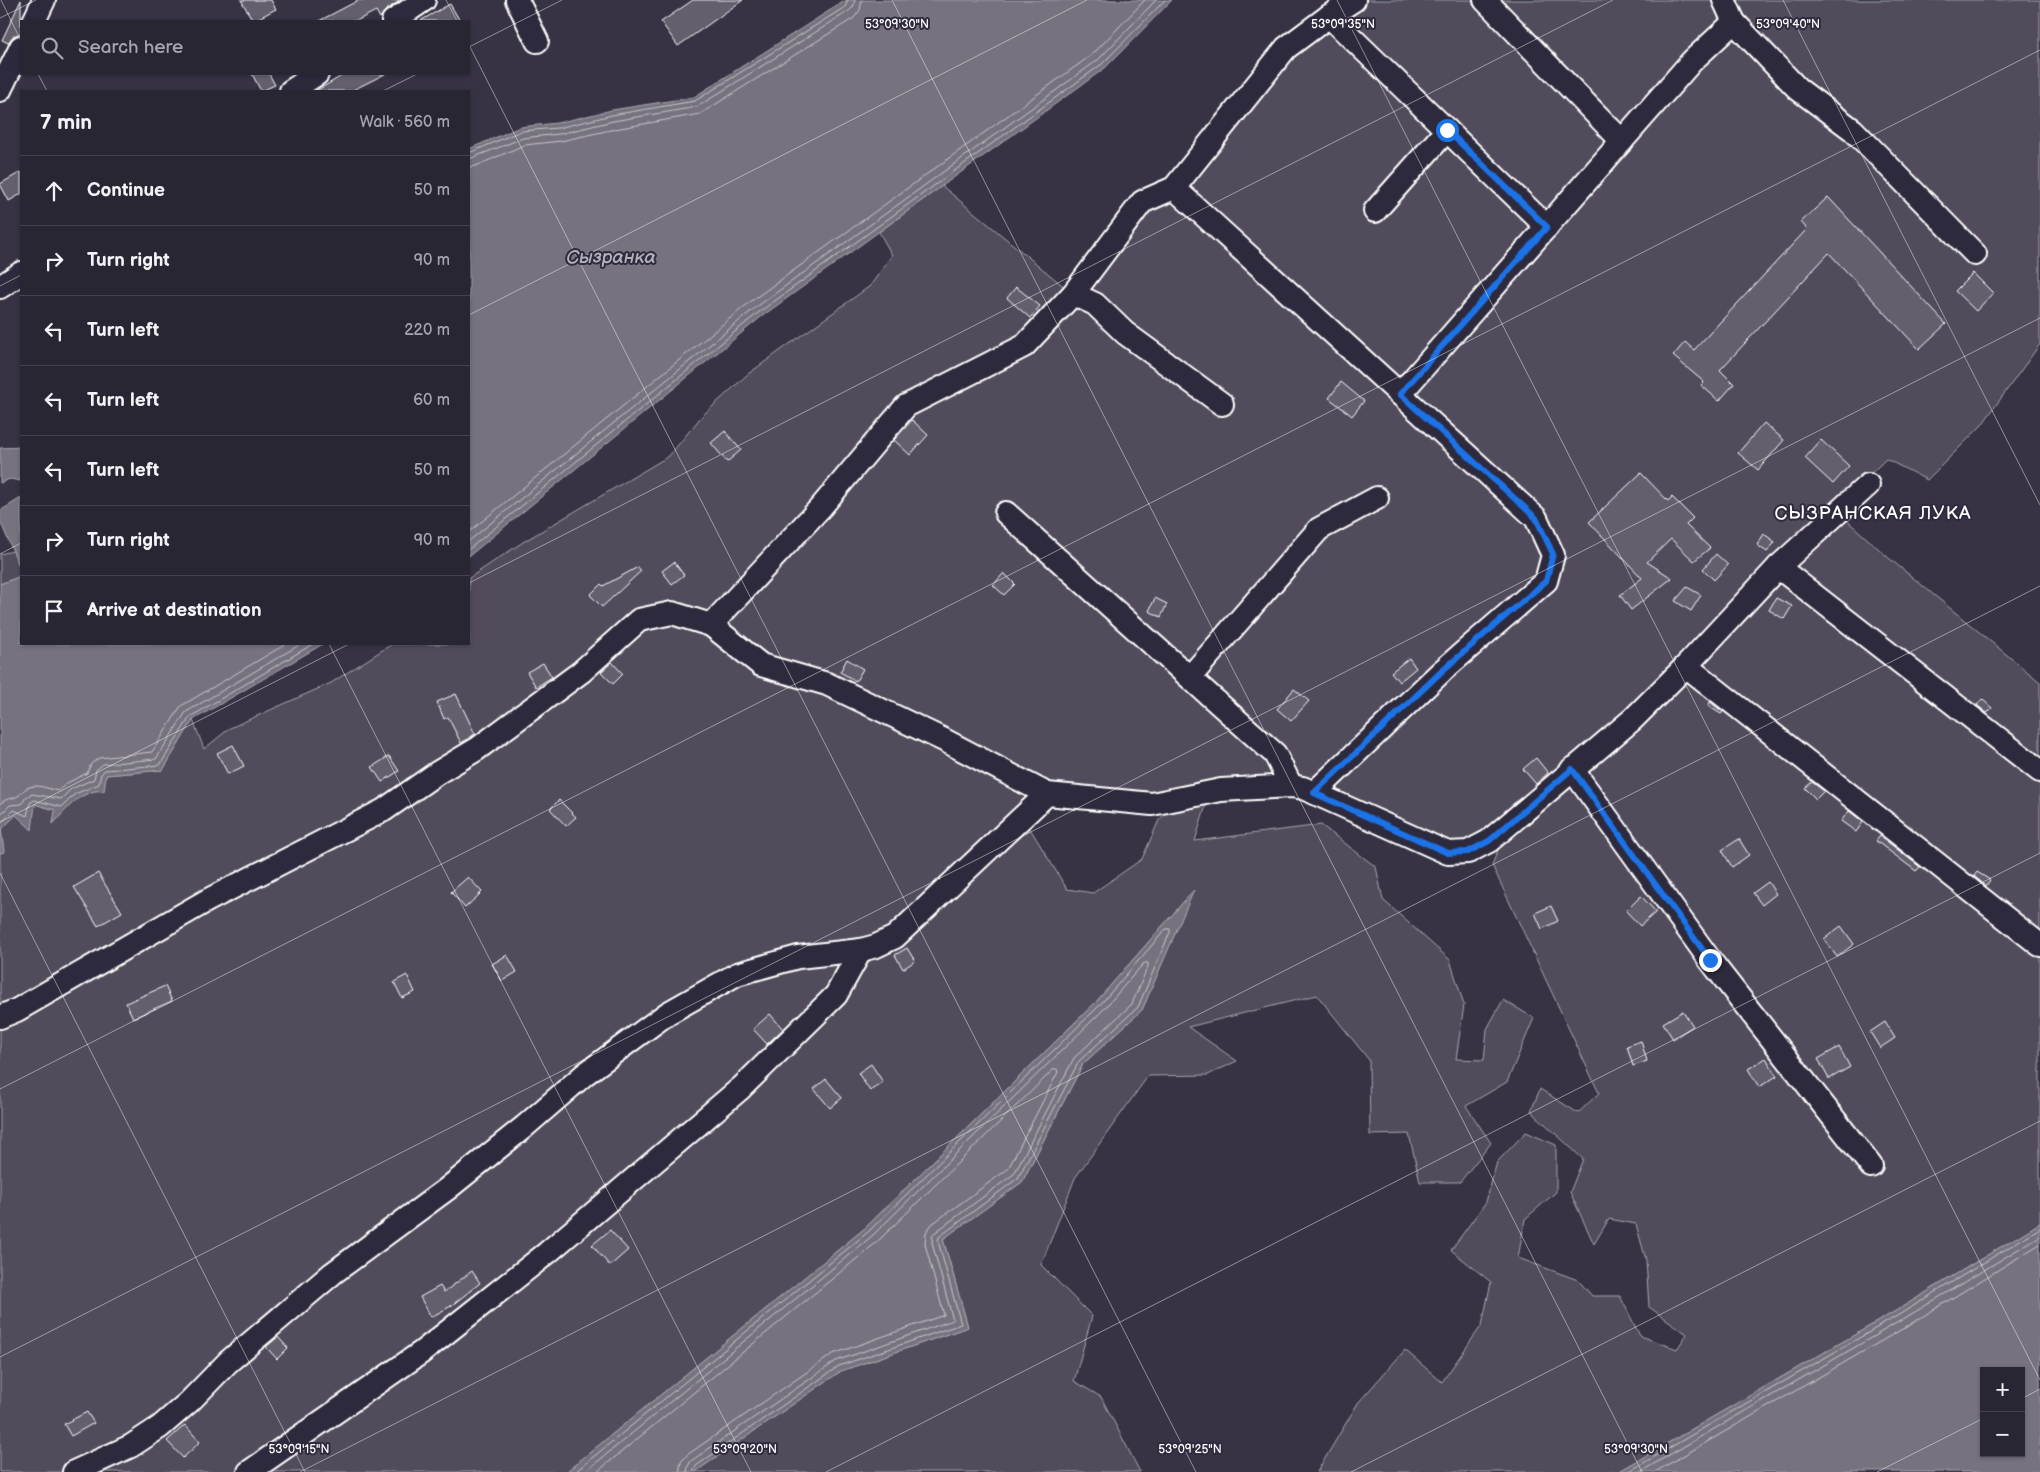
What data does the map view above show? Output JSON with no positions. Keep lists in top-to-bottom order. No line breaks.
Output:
{"districts":["СЫЗРАНСКАЯ ЛУКА"],"water":["Сызранка"],"page":{"search":"Search here","heading":["7 min","Walk · 560 m"],"list":[["Continue","50 m"],["Turn right","90 m"],["Turn left","220 m"],["Turn left","60 m"],["Turn left","50 m"],["Turn right","90 m"],"Arrive at destination"],"map_buttons":["+","−"]},"coordinates":["53°09'30\"N","53°09'35\"N","53°09'40\"N","53°09'15\"N","53°09'20\"N","53°09'25\"N"]}
